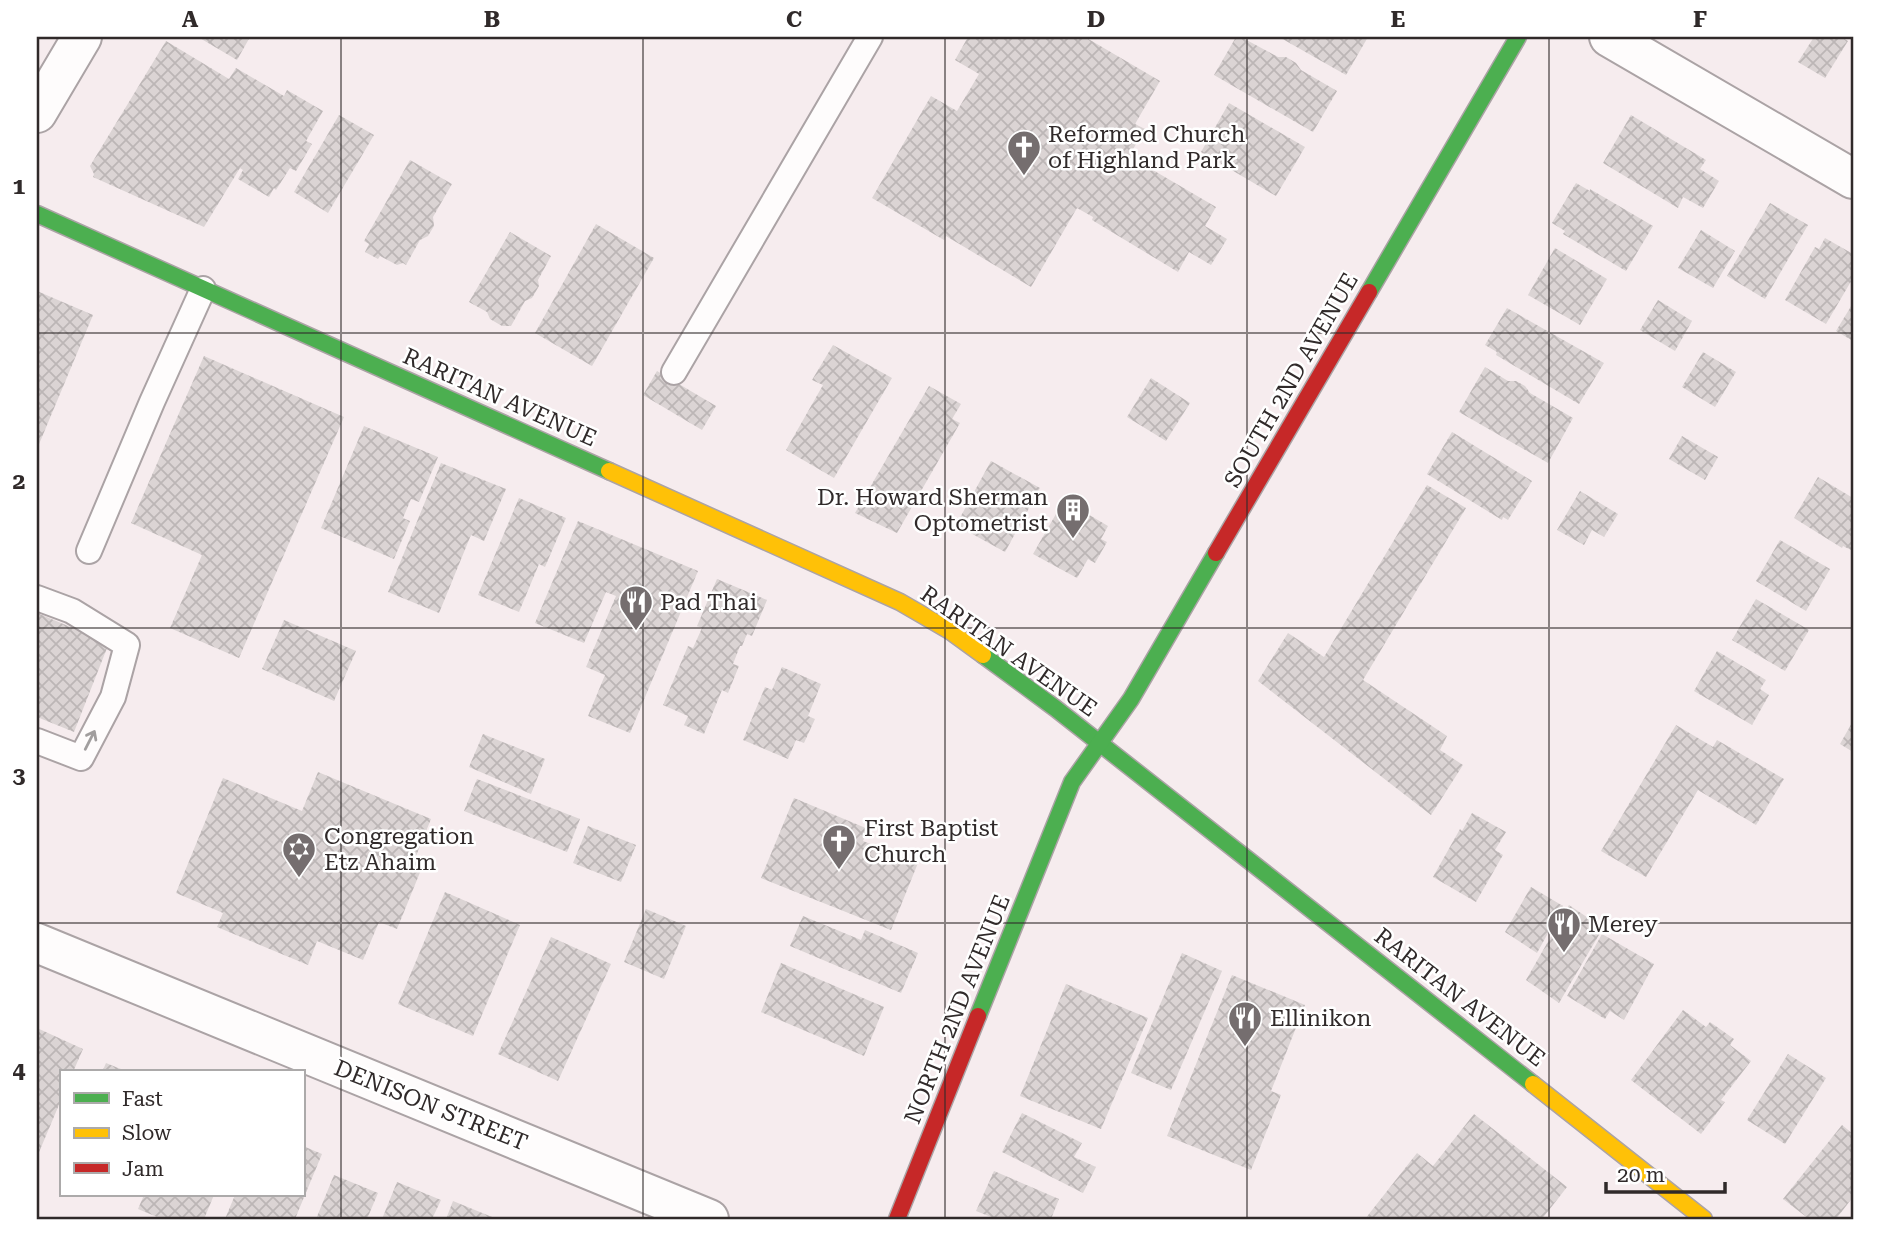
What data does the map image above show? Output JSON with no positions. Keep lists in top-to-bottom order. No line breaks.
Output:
{"streets":{"main road":["SOUTH 2ND AVENUE","RARITAN AVENUE","NORTH 2ND AVENUE"],"street":["DENISON STREET"]},"crossings":[["SOUTH 2ND AVENUE","RARITAN AVENUE"],["SOUTH 2ND AVENUE","NORTH 2ND AVENUE"],["RARITAN AVENUE","NORTH 2ND AVENUE"]],"places":{"church":["Reformed Church of Highland Park","First Baptist Church"],"building":["Dr. Howard Sherman Optometrist"],"restaurant":["Pad Thai","Merey","Ellinikon"],"synagogue":["Congregation Etz Ahaim"]},"legend":["Fast","Slow","Jam"],"scale_bar":"20 m","grid":{"columns":["A","B","C","D","E","F"],"rows":["1","2","3","4"]}}
